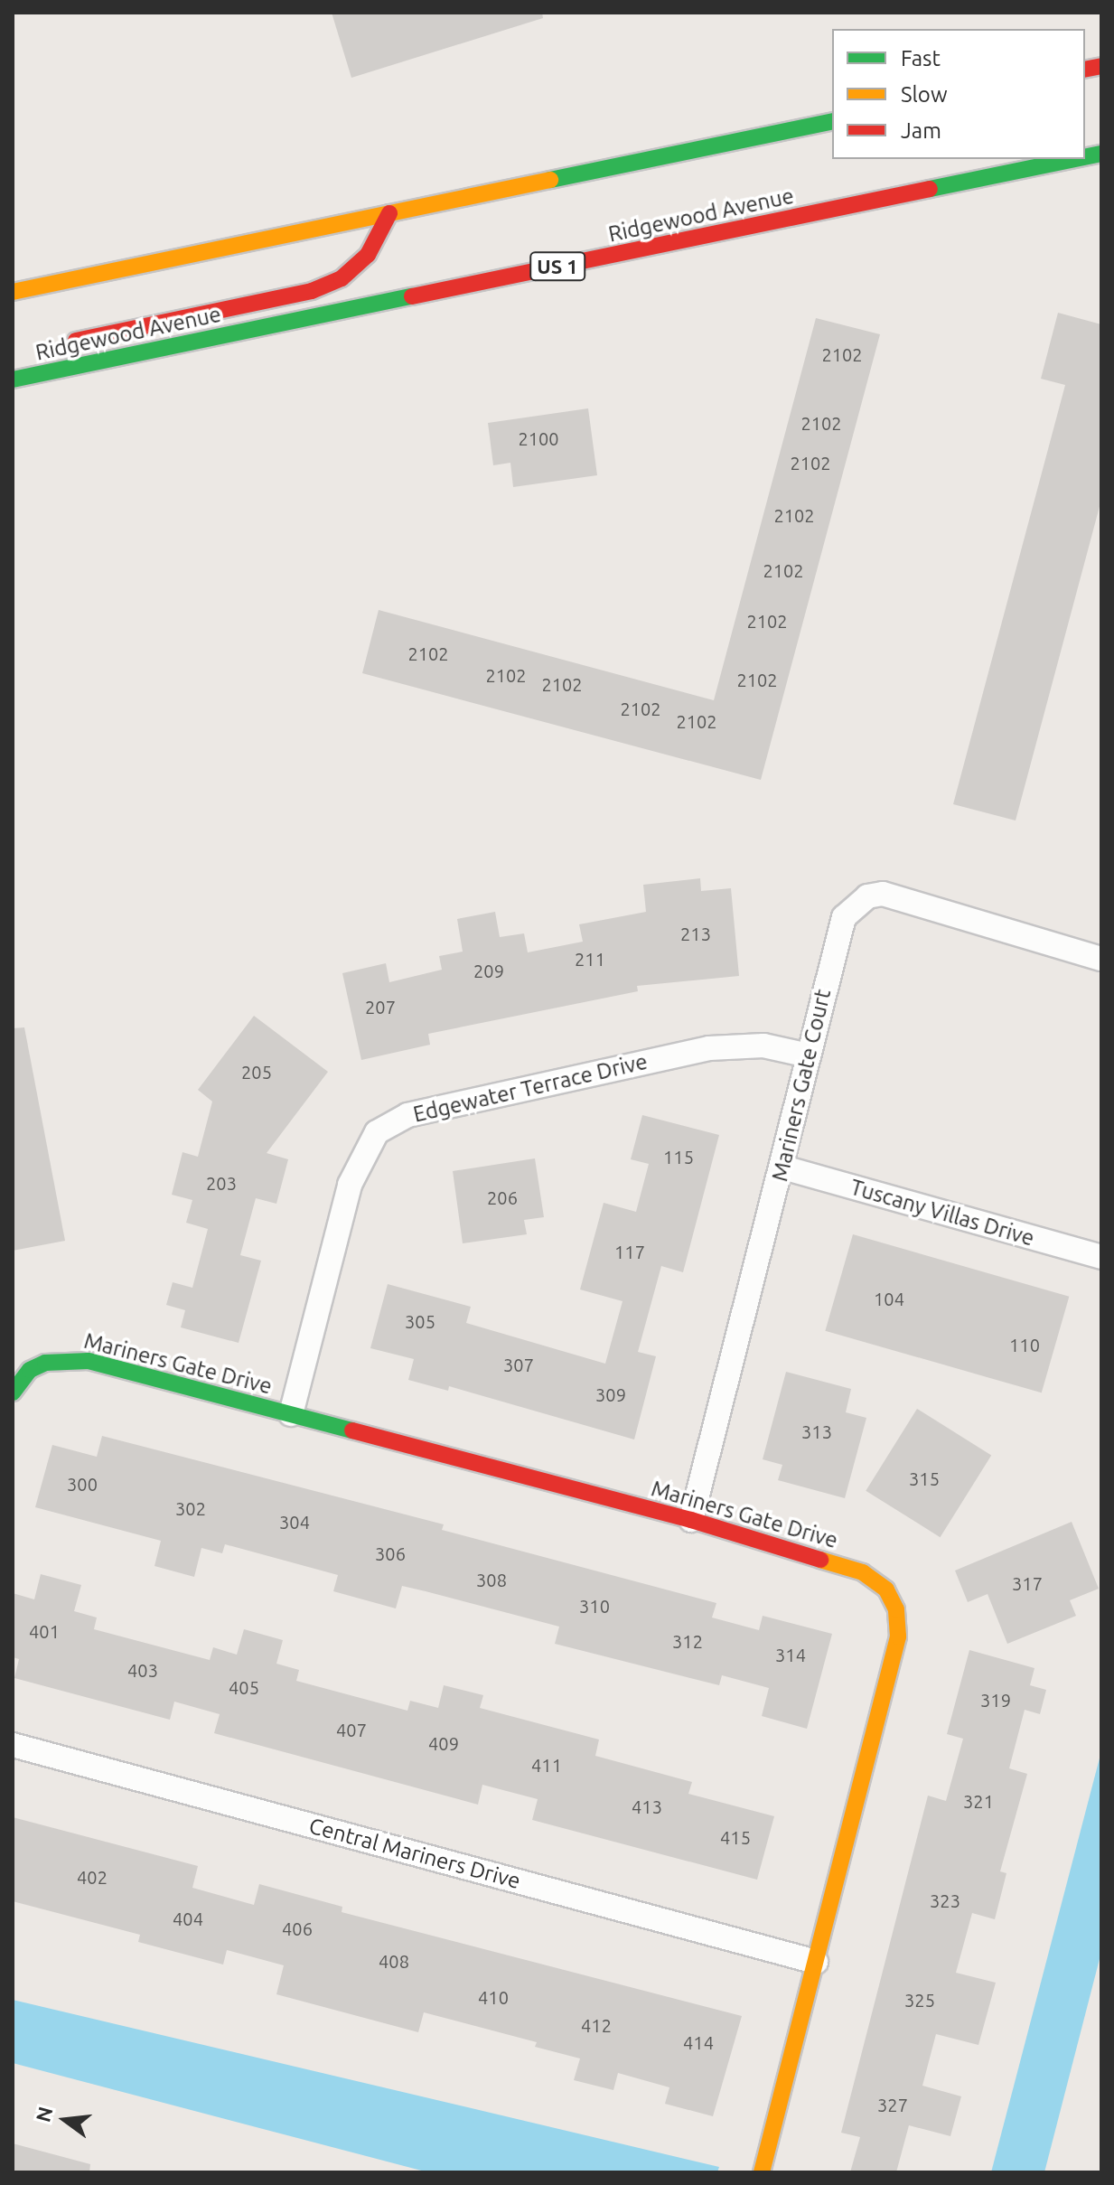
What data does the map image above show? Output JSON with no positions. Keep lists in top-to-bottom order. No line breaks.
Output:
{"streets":{"main road":["Ridgewood Avenue","US 1","Mariners Gate Drive"],"street":["Mariners Gate Court","Edgewater Terrace Drive","Tuscany Villas Drive","Central Mariners Drive"]},"crossings":[["Mariners Gate Court","Edgewater Terrace Drive"],["Mariners Gate Court","Tuscany Villas Drive"],["Mariners Gate Court","Mariners Gate Drive"],["Edgewater Terrace Drive","Mariners Gate Drive"],["Mariners Gate Drive","Central Mariners Drive"]],"house_numbers":["2102","2102","2100","2102","2102","2102","2102","2102","2102","2102","2102","2102","2102","213","211","209","207","205","115","203","206","117","104","305","110","307","309","313","315","300","302","304","306","308","317","310","401","312","314","403","405","319","407","409","411","321","413","415","402","323","404","406","408","410","325","412","414","327"],"legend":["Fast","Slow","Jam"],"north":"left"}
